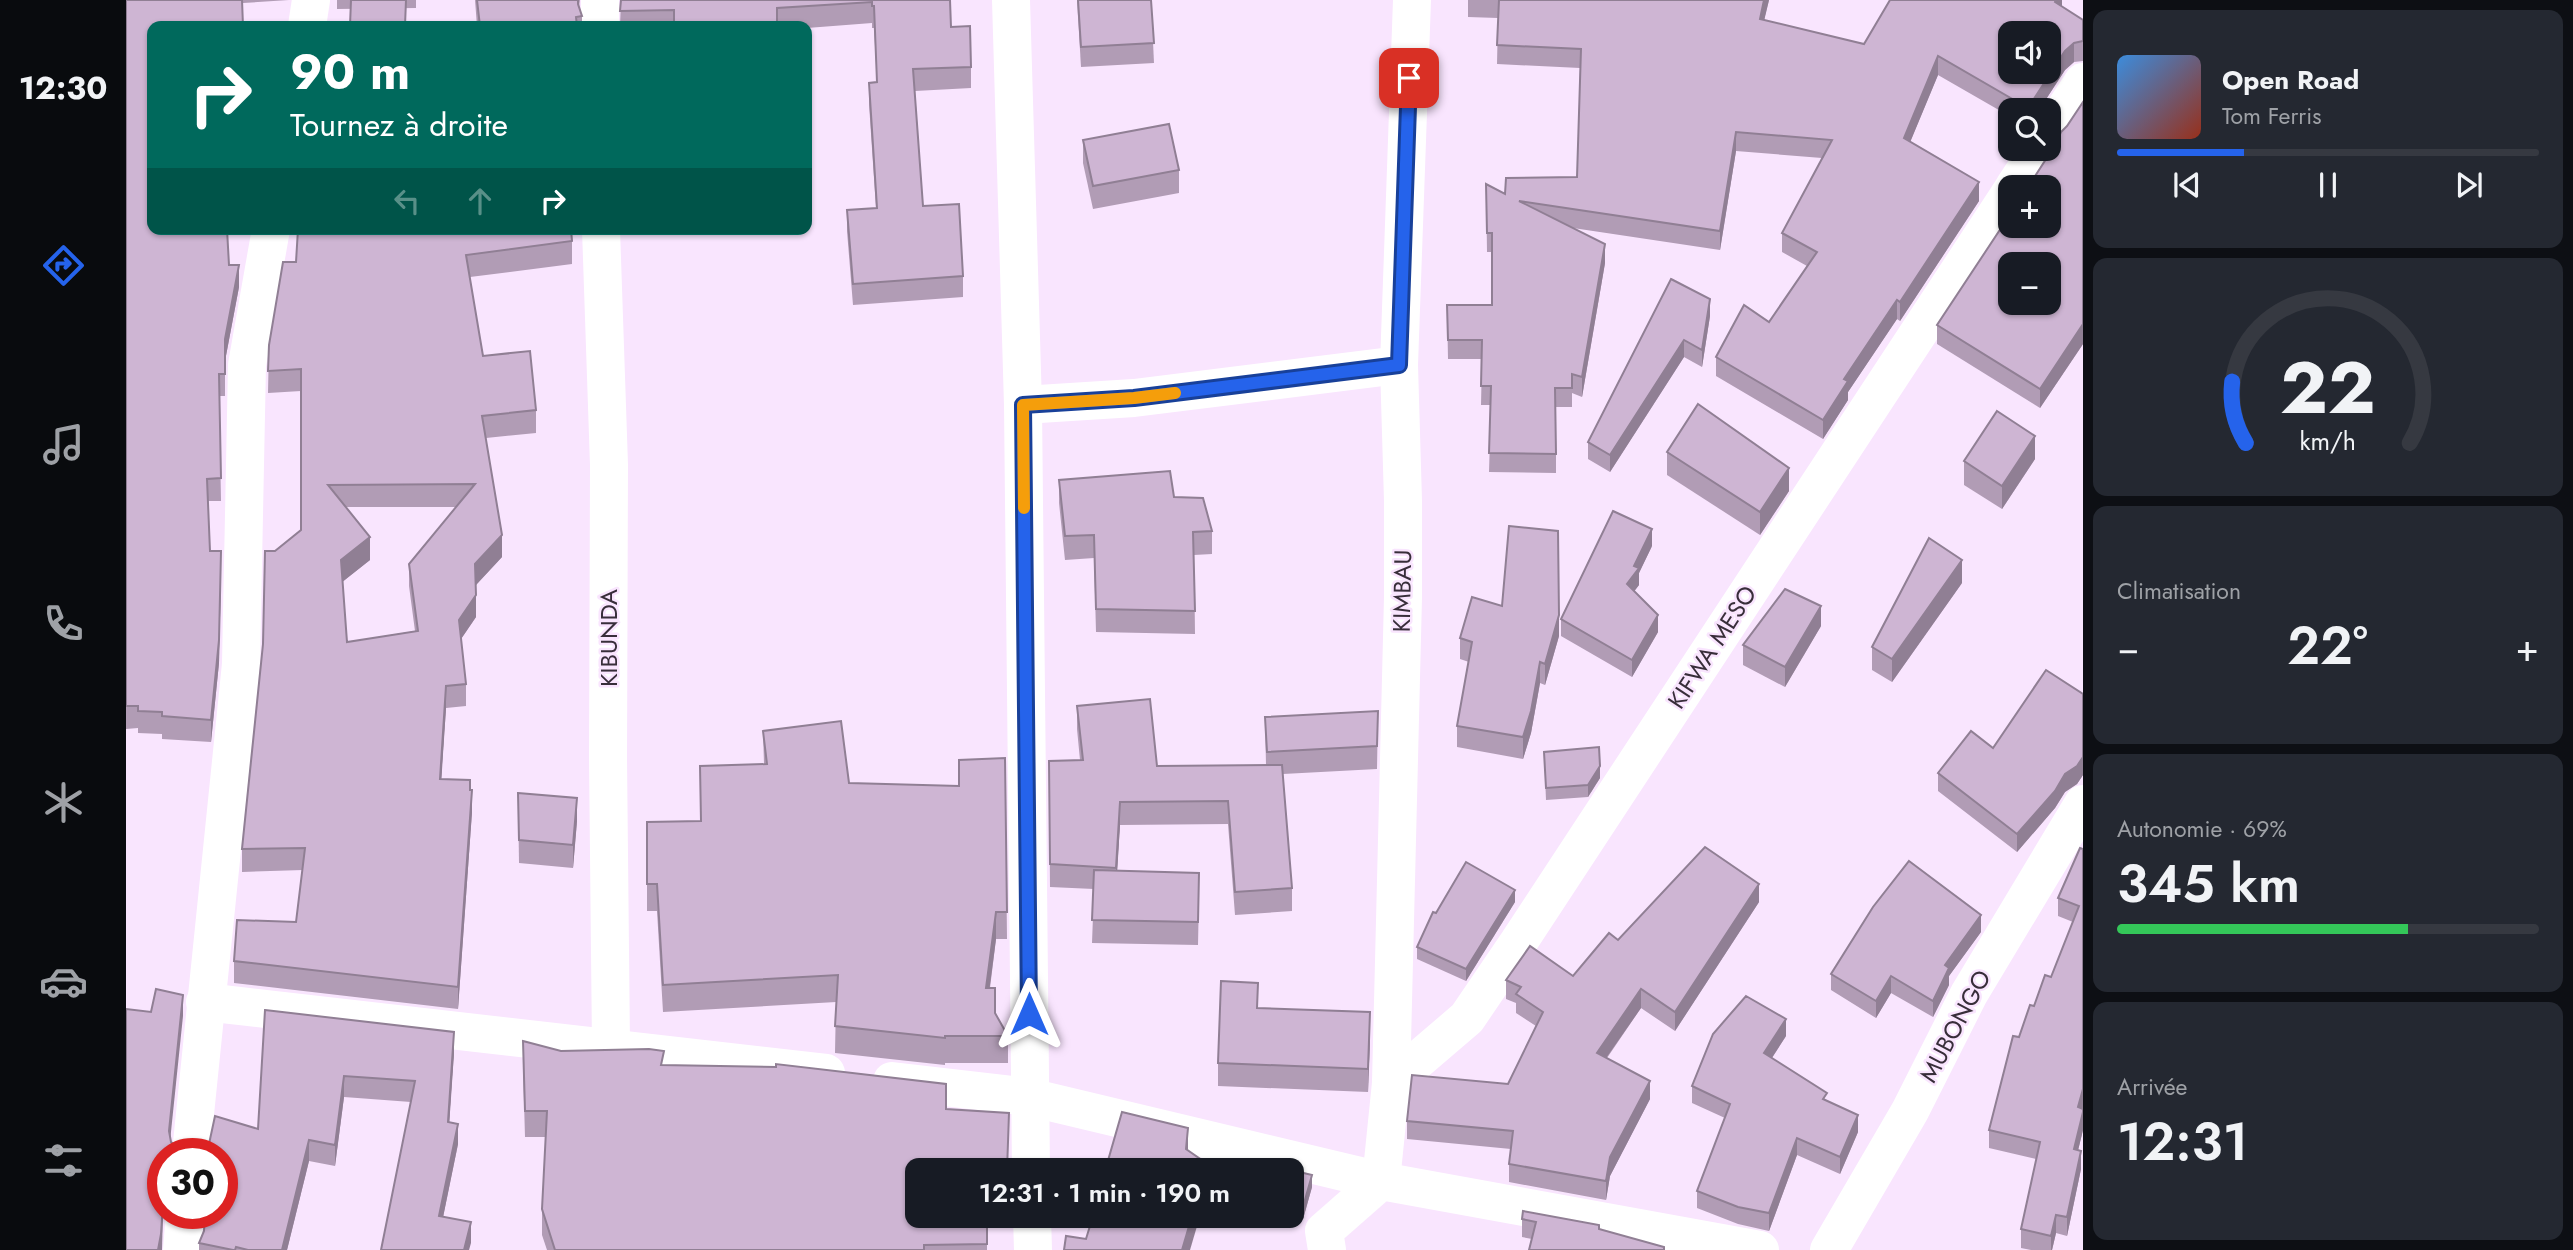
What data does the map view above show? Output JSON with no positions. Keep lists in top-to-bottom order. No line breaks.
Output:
{"streets":{"street":["KIMBAU","KIBUNDA","KIFWA MESO","MUBONGO"]},"crossings":[["KIMBAU","KIFWA MESO"]],"page":{"tabs":"12:30","map_buttons":["+","−"],"turn":["90 m","Tournez à droite"],"song":["Open Road","Tom Ferris"],"tile":["Climatisation",["Autonomie · 69%","345 km"],["Arrivée","12:31"]],"heat":["−","22°","+"],"limit":"30","trip":"12:31 · 1 min · 190 m","gauge":["22","km/h"]}}
